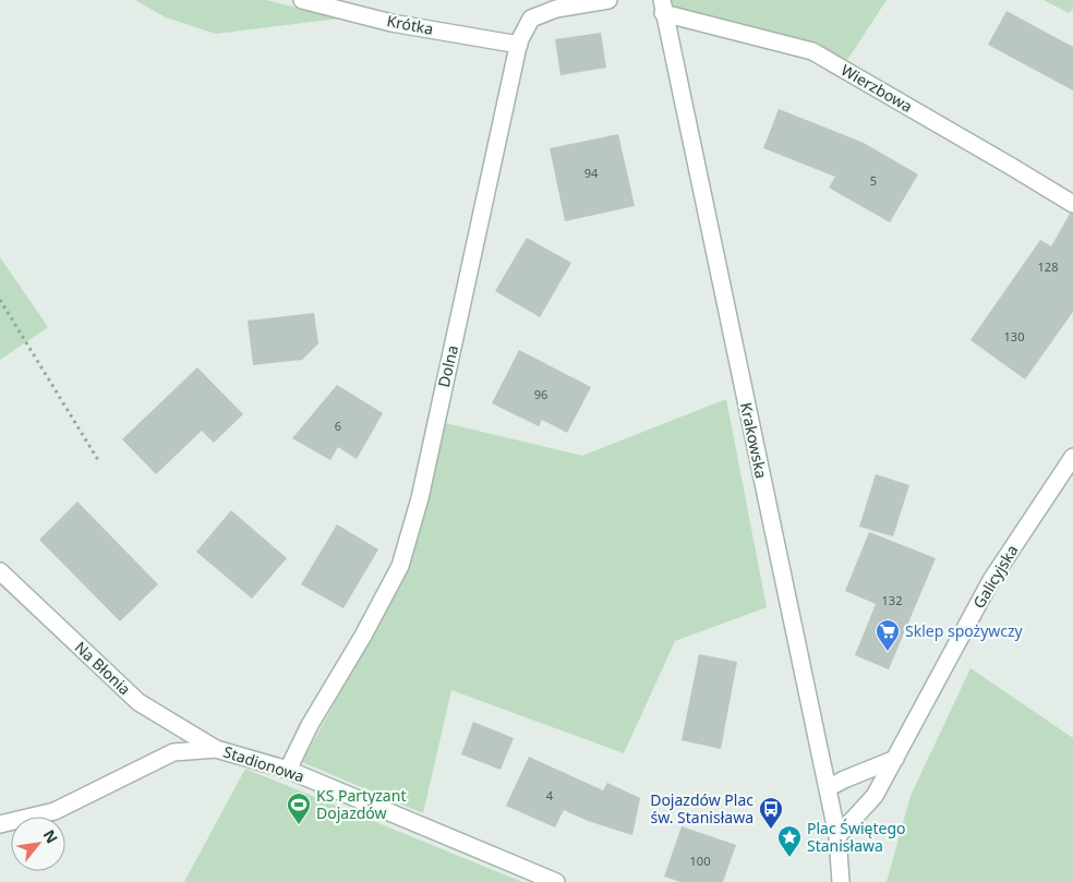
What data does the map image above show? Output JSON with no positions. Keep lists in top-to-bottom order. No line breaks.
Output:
{"streets":{"street":["Krótka","Wierzbowa","Dolna","Krakowska","Galicyjska","Na Błonia","Stadionowa"]},"crossings":[["Krótka","Dolna"],["Wierzbowa","Krakowska"],["Dolna","Stadionowa"],["Krakowska","Galicyjska"],["Na Błonia","Stadionowa"]],"places":{"supermarket":["Sklep spożywczy"],"sports":["KS Partyzant Dojazdów"],"bus stop":["Dojazdów Plac św. Stanisława"],"place":["Plac Świętego Stanisława"]},"house_numbers":["94","5","128","130","96","6","132","4","100"],"north":"top right"}
